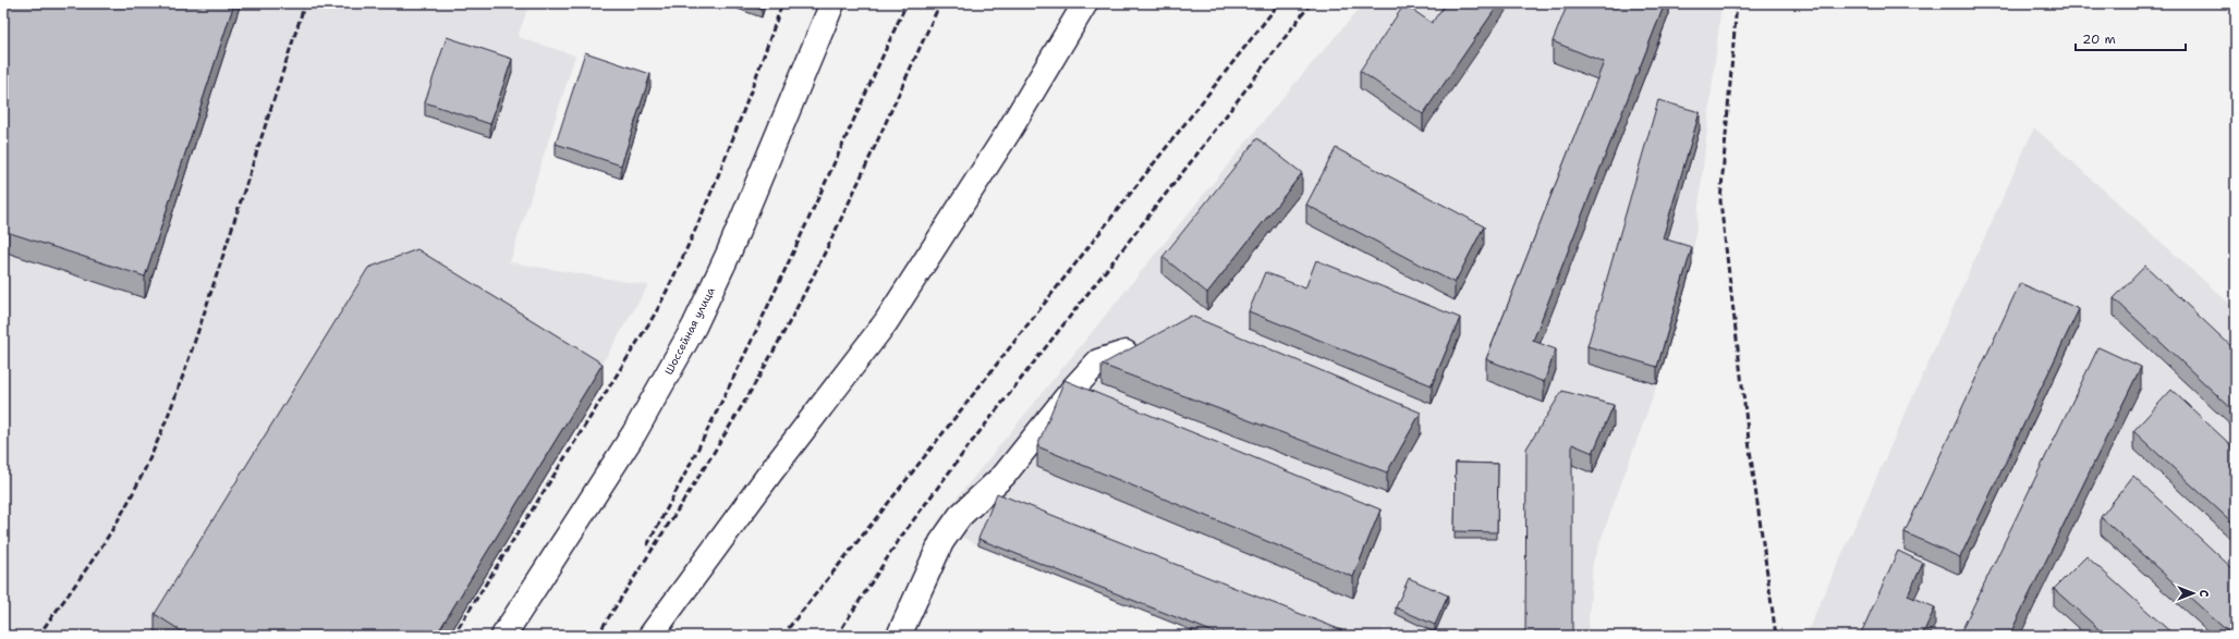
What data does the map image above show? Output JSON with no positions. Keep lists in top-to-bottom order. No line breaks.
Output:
{"streets":{"street":["Шоссейная улица"]},"scale_bar":"20 m","north":"right"}
